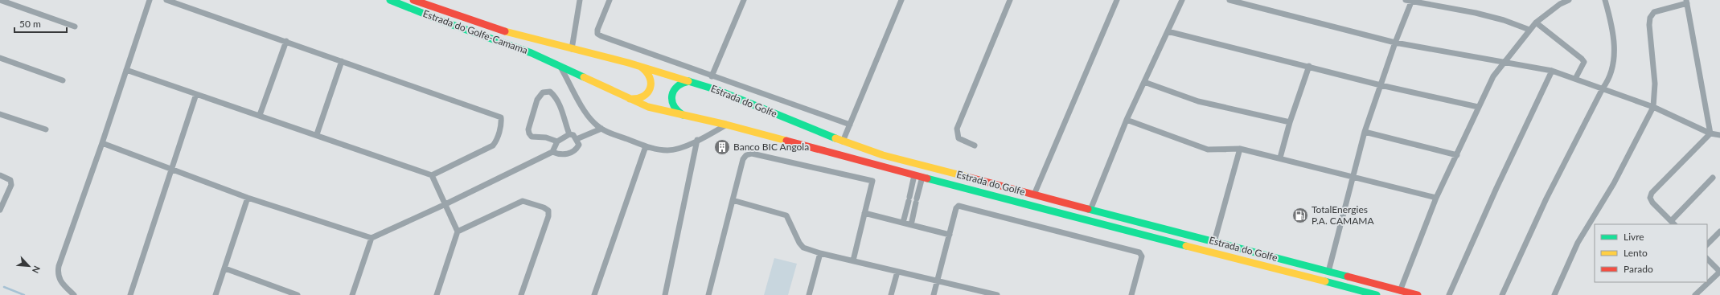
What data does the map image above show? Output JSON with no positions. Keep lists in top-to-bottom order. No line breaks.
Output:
{"streets":{"highway":["Estrada do Golfe-Camama","Estrada do Golfe"]},"crossings":[["Estrada do Golfe-Camama","Estrada do Golfe"]],"places":{"building":["Banco BIC Angola"],"fuel station":["TotalEnergies P.A. CAMAMA"]},"legend":["Livre","Lento","Parado"],"scale_bar":"50 m","north":"bottom right"}
